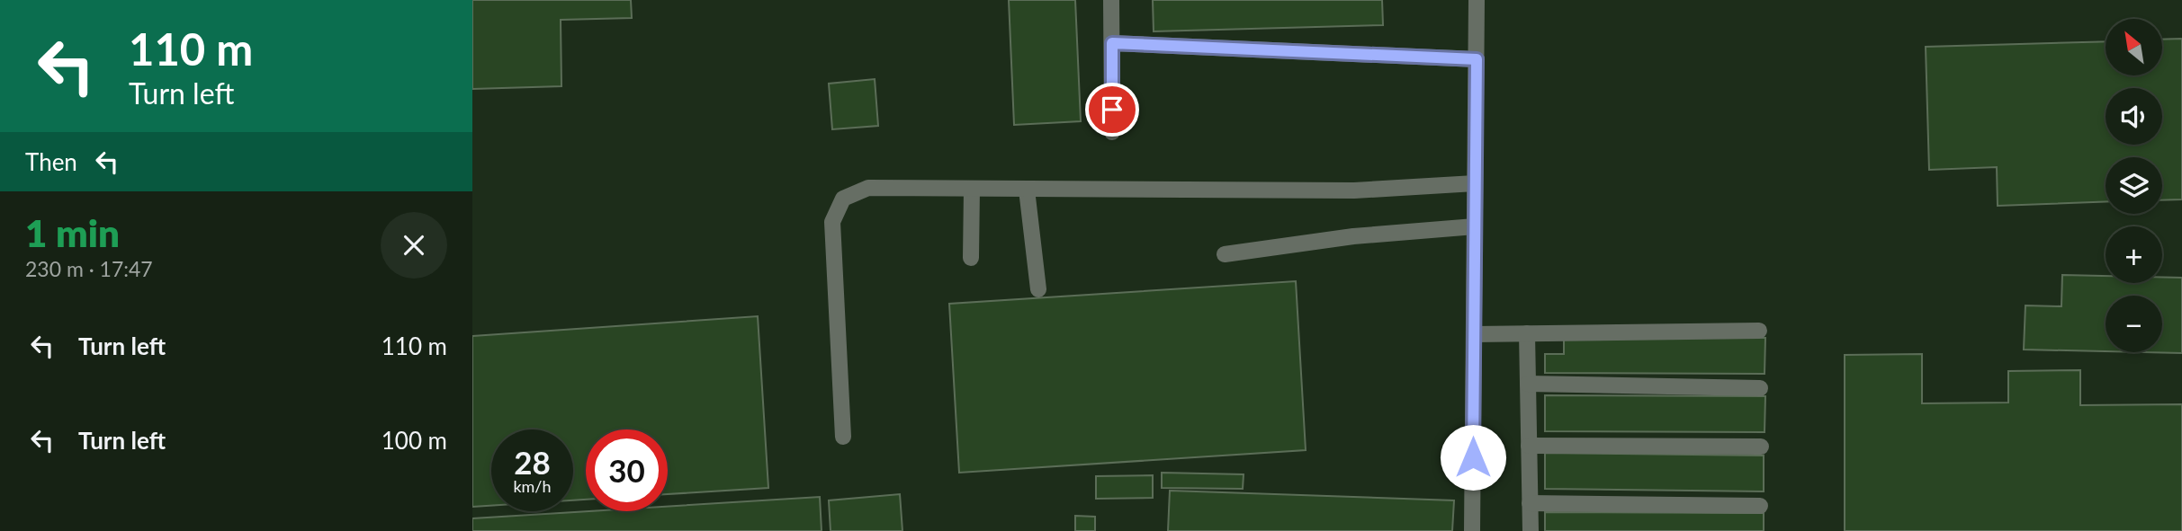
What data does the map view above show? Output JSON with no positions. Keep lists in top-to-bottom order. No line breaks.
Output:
{"north":"top left","page":{"turn":["110 m","Turn left"],"map_buttons":["+","−"],"then":"Then","heading":["1 min","230 m · 17:47"],"list":[{"name":"Turn left","value":"110 m"},{"name":"Turn left","value":"100 m"}],"speed":"28 km/h","limit":"30"}}
